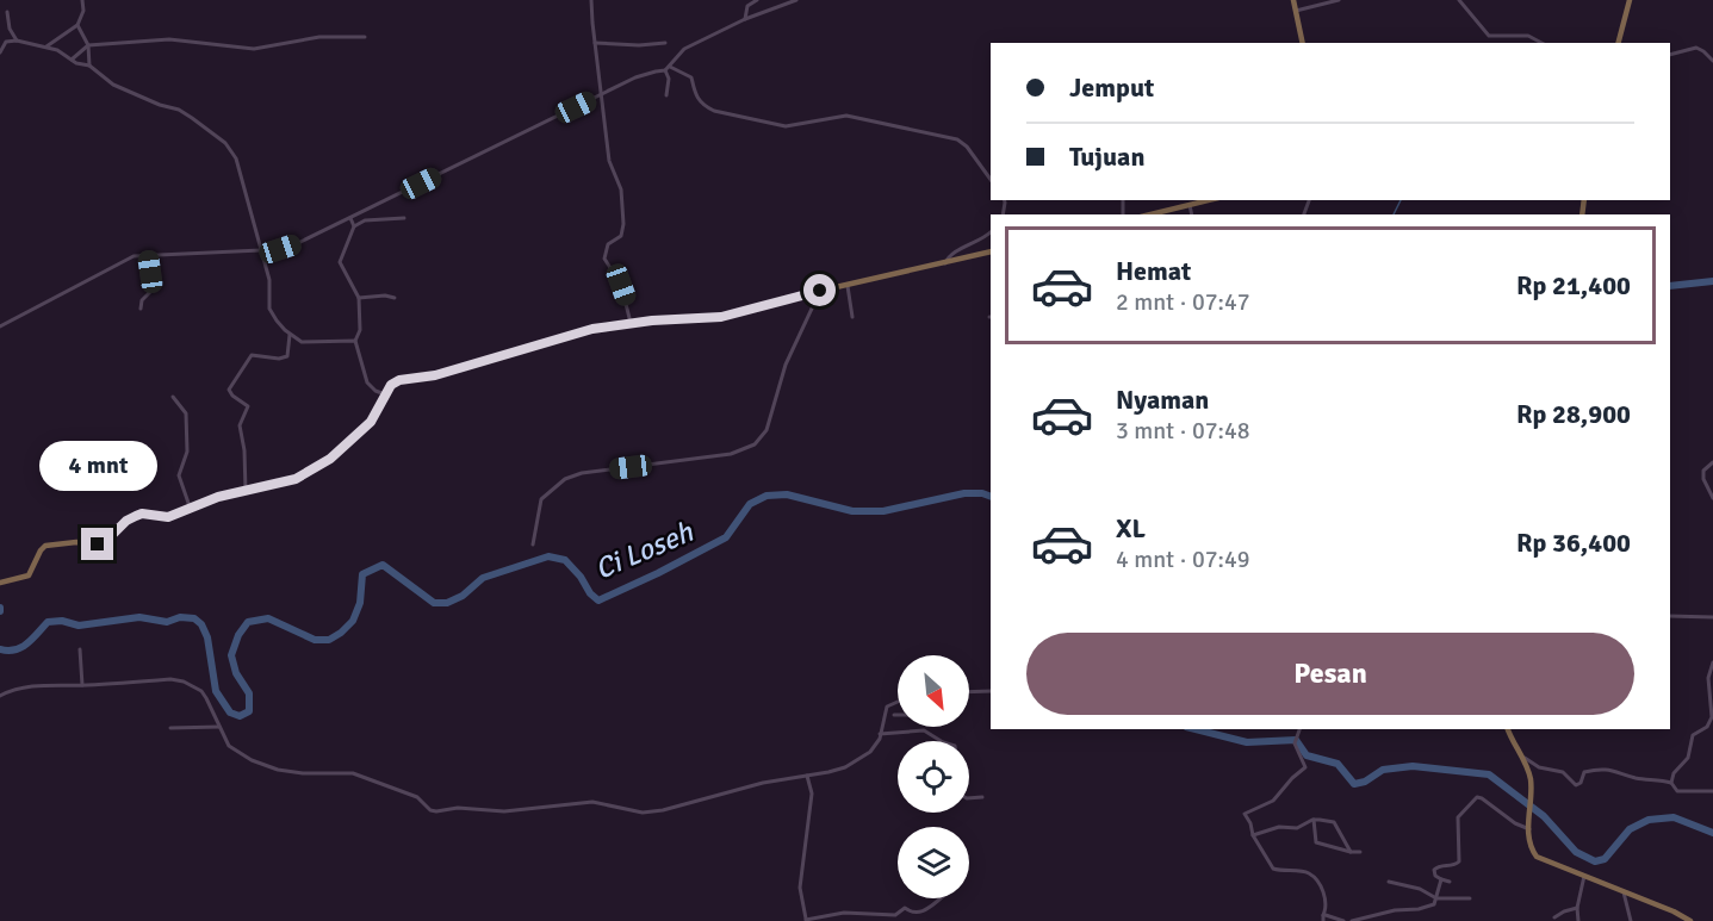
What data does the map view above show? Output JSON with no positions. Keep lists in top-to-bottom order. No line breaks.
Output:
{"water":["Ci Loseh"],"north":"bottom right","page":{"banner":["Jemput","Tujuan"],"list":[{"name":"Hemat","note":"2 mnt · 07:47","value":"Rp 21,400"},{"name":"Nyaman","note":"3 mnt · 07:48","value":"Rp 28,900"},{"name":"XL","note":"4 mnt · 07:49","value":"Rp 36,400"}],"bubble":"4 mnt","buttons":"Pesan"}}
